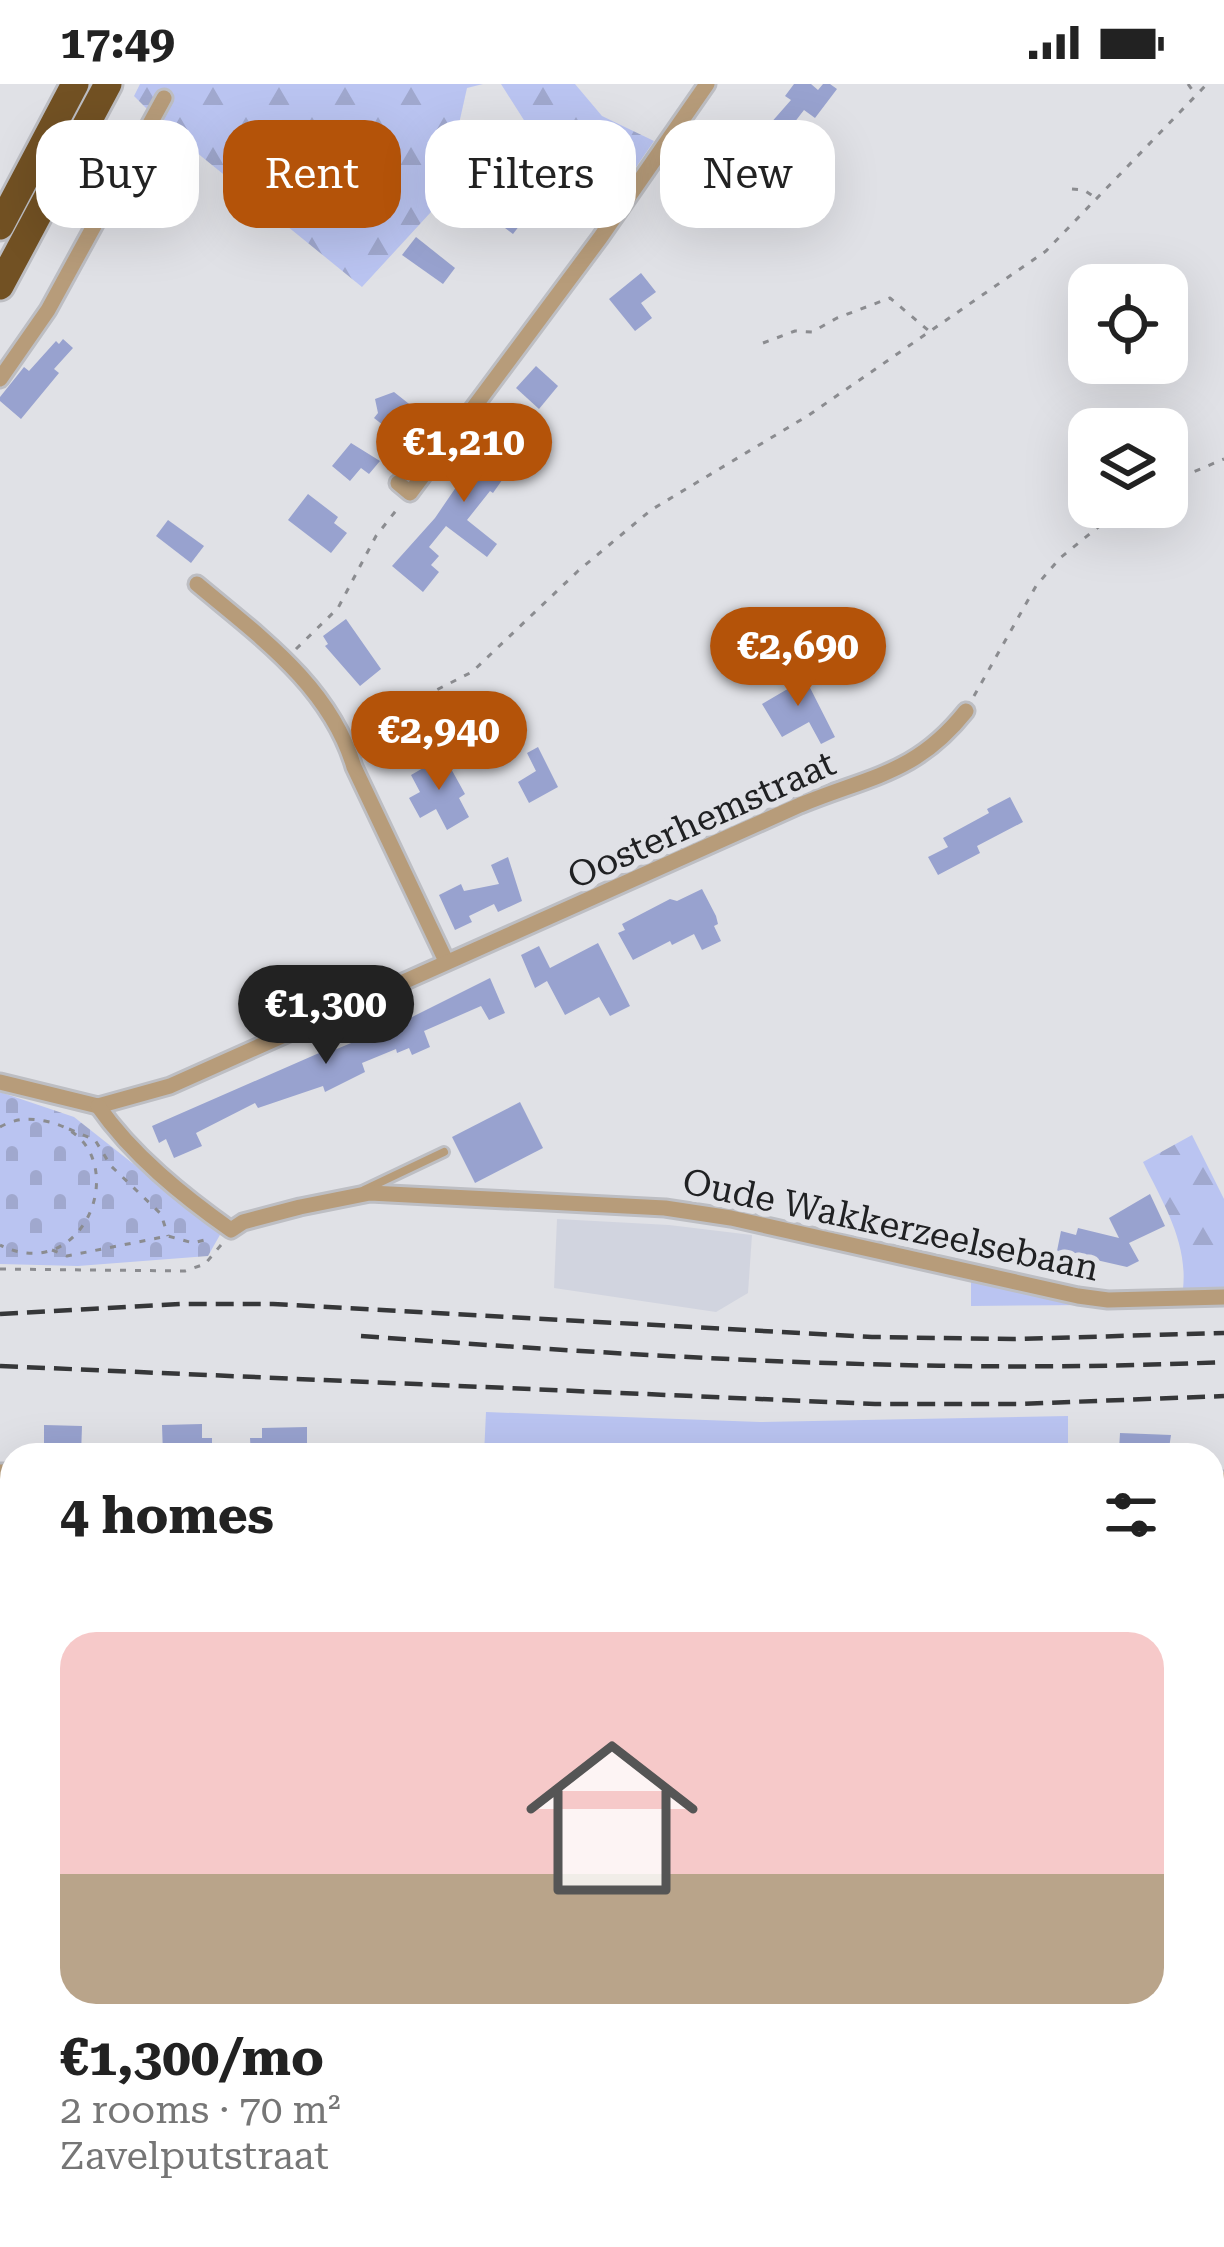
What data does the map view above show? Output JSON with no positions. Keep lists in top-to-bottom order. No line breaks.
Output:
{"streets":{"street":["Oosterhemstraat","Oude Wakkerzeelsebaan"]},"crossings":[["Oosterhemstraat","Oude Wakkerzeelsebaan"]],"page":{"status":"17:49","chip":["Buy","Rent","Filters","New"],"price":["€1,210","€2,690","€2,940","€1,300"],"heading":"4 homes","list":[{"name":"€1,300/mo","note":"2 rooms · 70 m² · Zavelputstraat"}]}}
